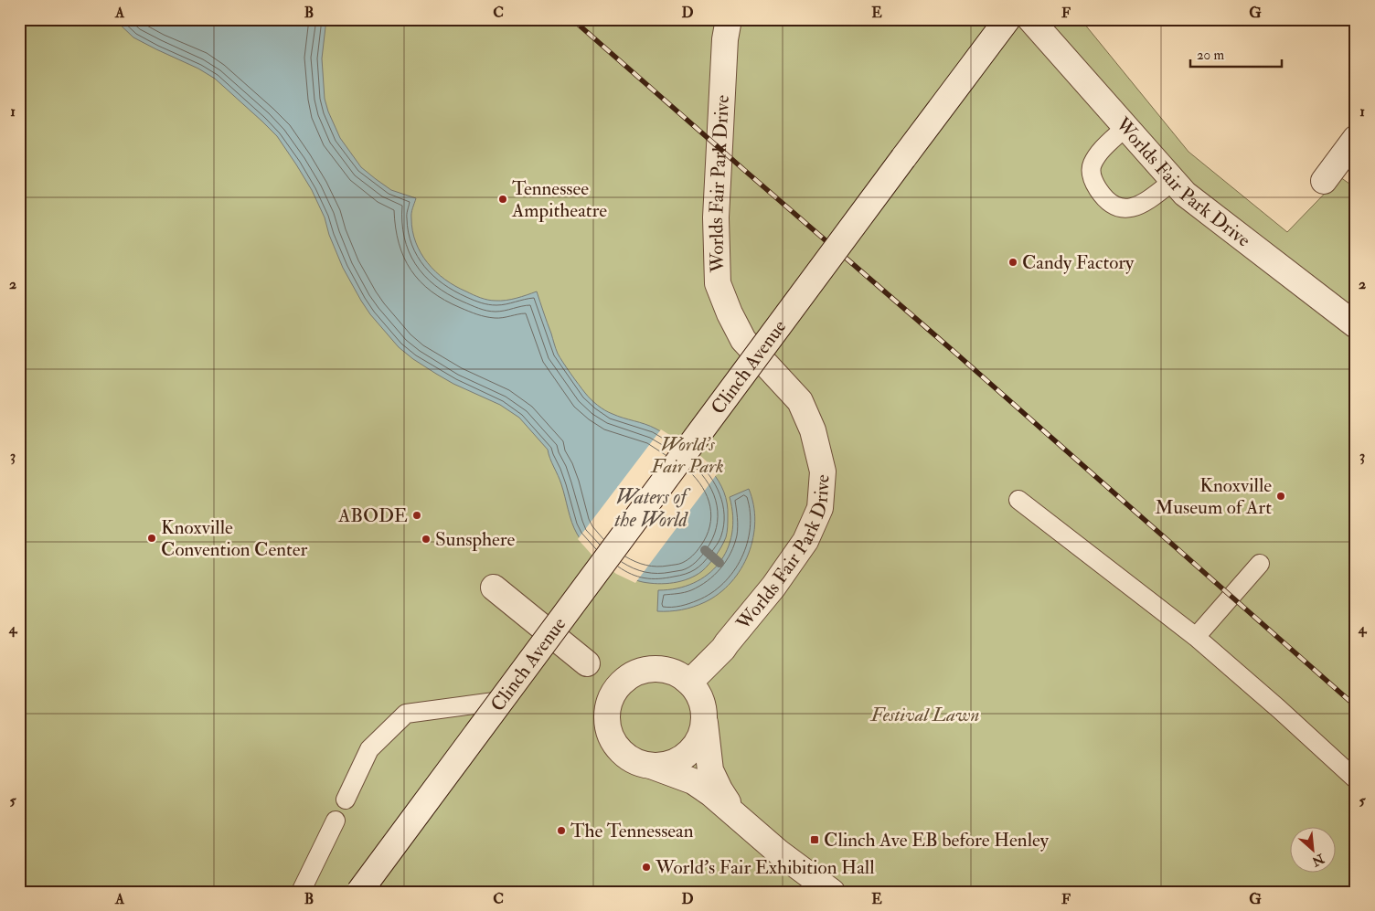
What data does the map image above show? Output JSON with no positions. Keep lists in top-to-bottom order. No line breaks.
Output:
{"streets":{"street":["Worlds Fair Park Drive","Clinch Avenue"]},"water":["Waters of the World"],"parks":["World's Fair Park","Festival Lawn"],"places":{"other":["Tennessee Ampitheatre","Candy Factory","Knoxville Museum of Art","ABODE","Knoxville Convention Center","Sunsphere","The Tennessean","World’s Fair Exhibition Hall"],"transit":["Clinch Ave EB before Henley"]},"scale_bar":"20 m","north":"bottom right","grid":{"columns":["A","B","C","D","E","F","G"],"rows":["1","2","3","4","5"]}}
